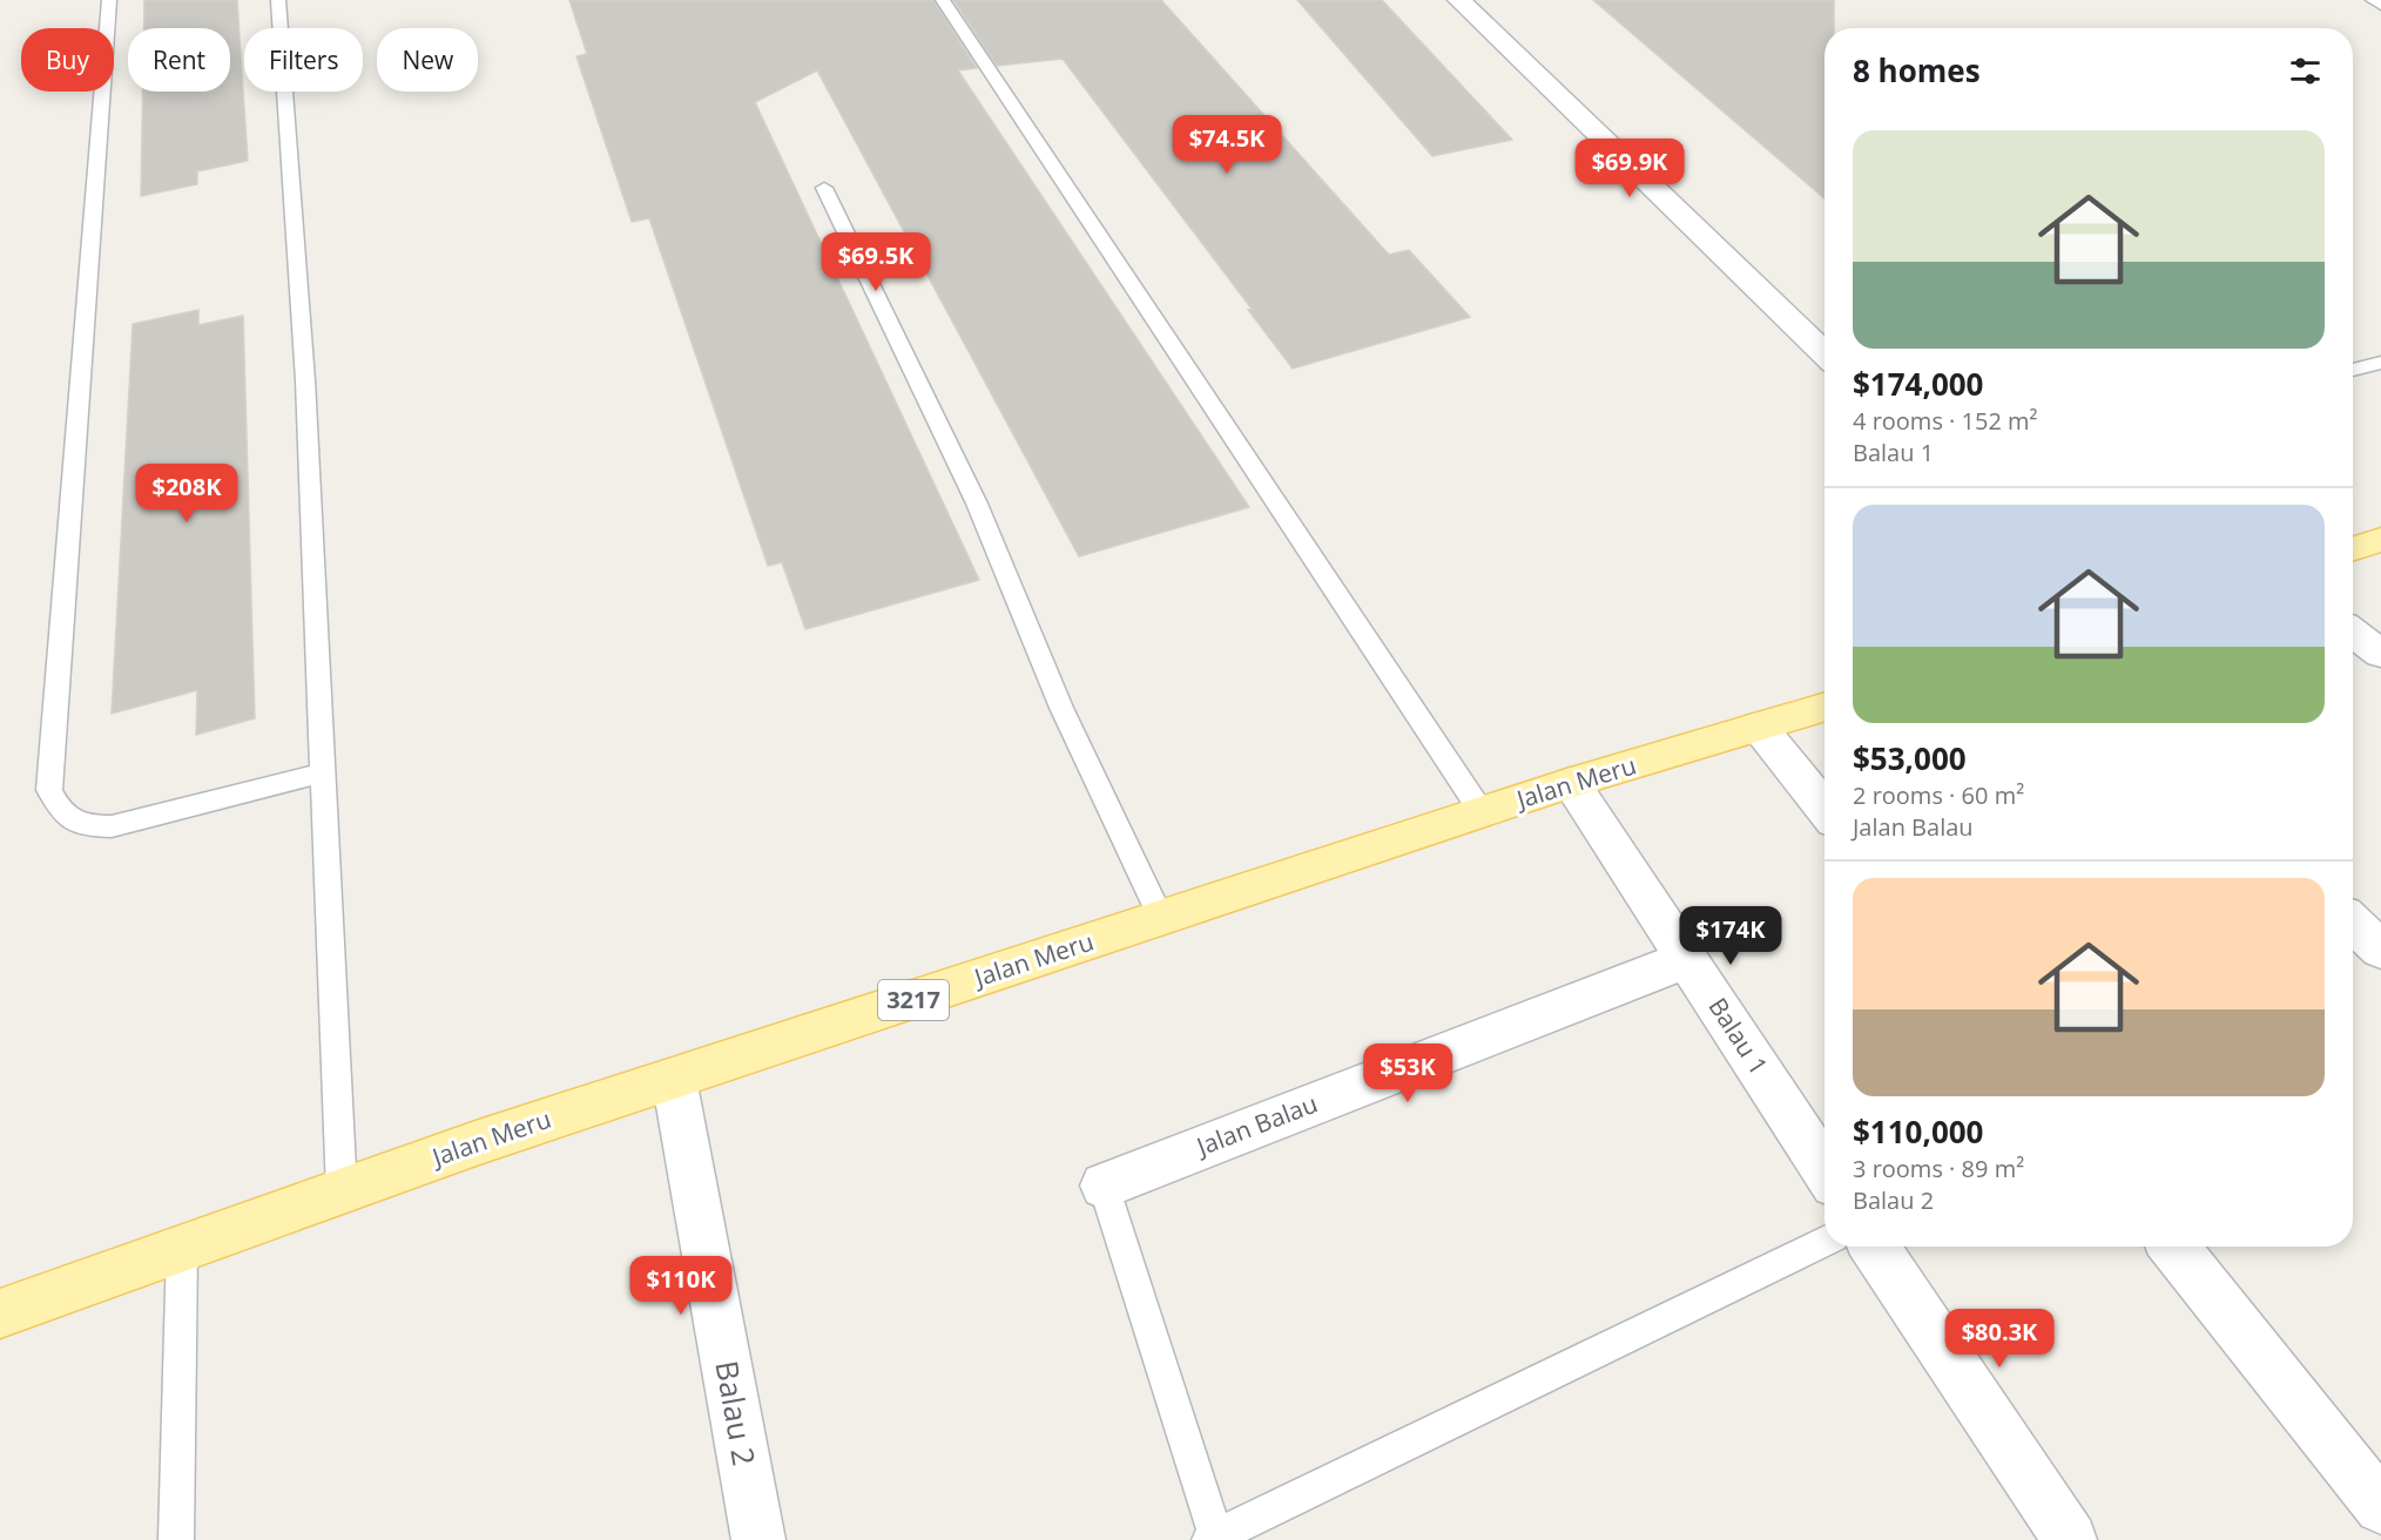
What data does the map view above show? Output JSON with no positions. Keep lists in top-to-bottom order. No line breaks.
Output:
{"streets":{"main road":["Jalan Meru","3217"],"street":["Balau 1","Jalan Balau","Balau 2"]},"crossings":[["Jalan Meru","Balau 1"],["Jalan Meru","Balau 2"],["Balau 1","Jalan Balau"]],"page":{"chip":["Buy","Rent","Filters","New"],"heading":"8 homes","list":[{"name":"$174,000","note":"4 rooms · 152 m² · Balau 1"},{"name":"$53,000","note":"2 rooms · 60 m² · Jalan Balau"},{"name":"$110,000","note":"3 rooms · 89 m² · Balau 2"}],"price":["$74.5K","$69.9K","$69.5K","$208K","$174K","$53K","$110K","$80.3K"]}}
